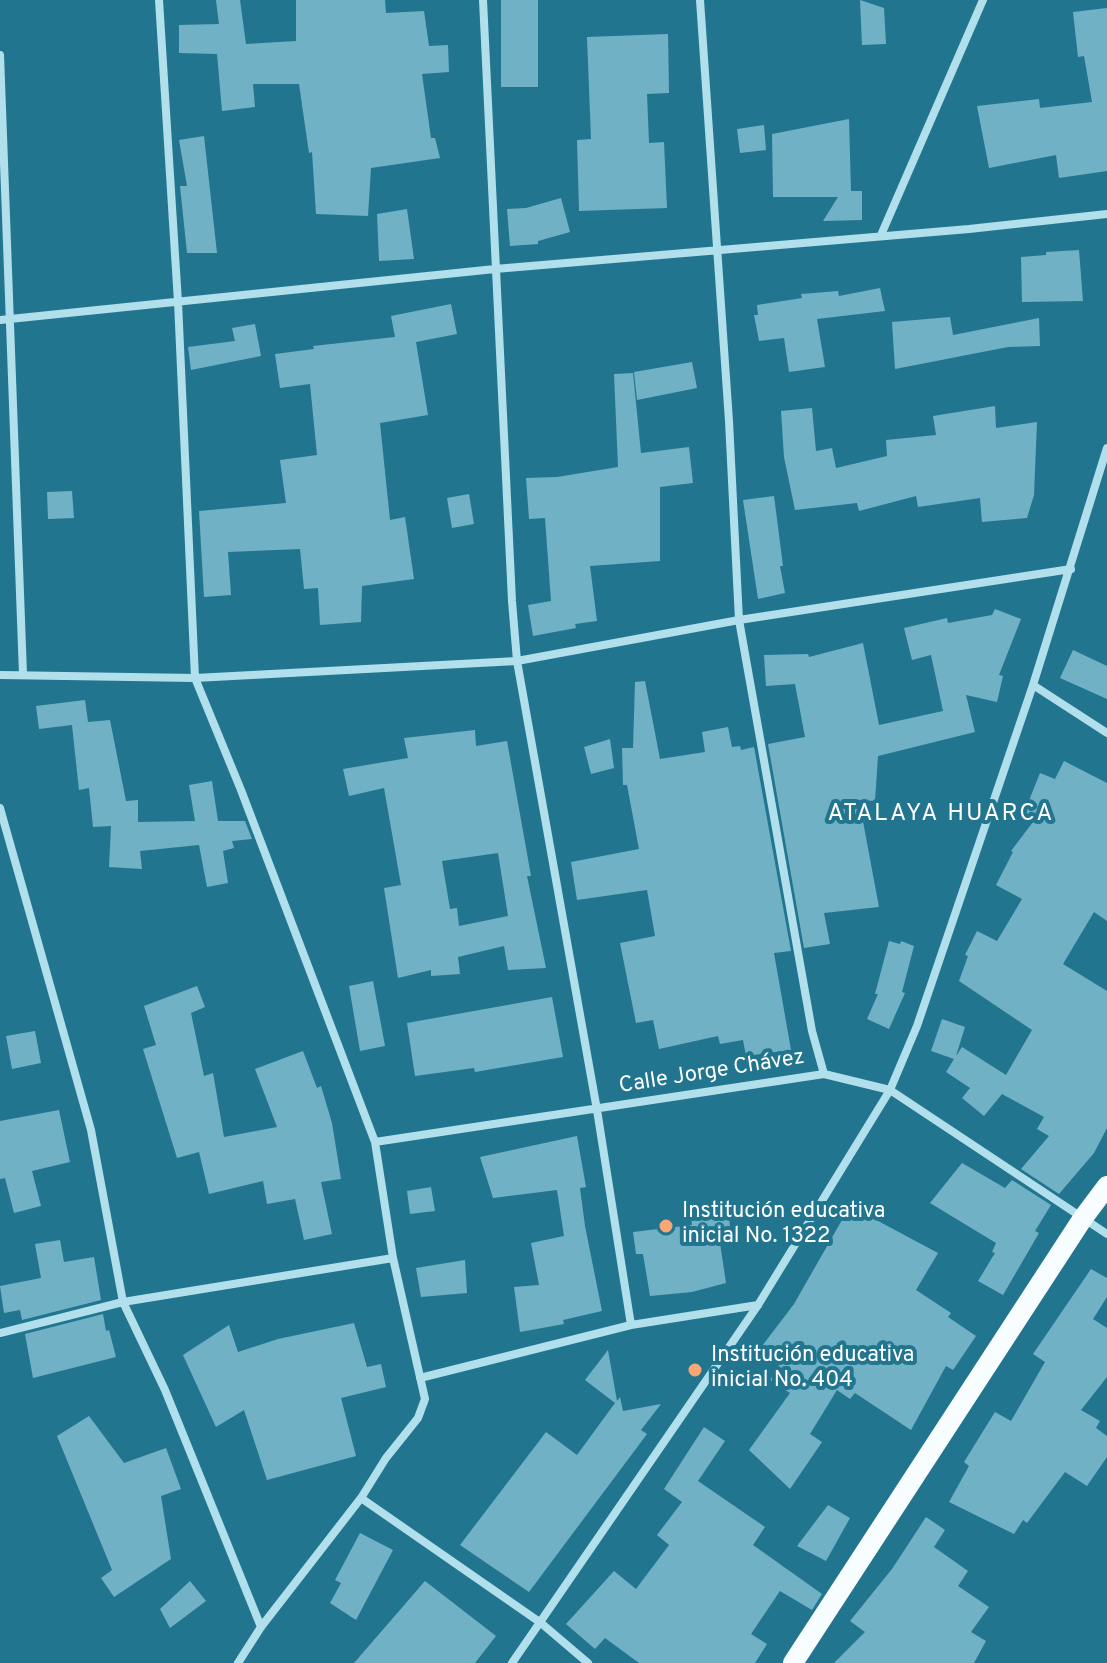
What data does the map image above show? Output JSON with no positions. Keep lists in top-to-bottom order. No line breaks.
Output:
{"streets":{"street":["Calle Jorge Chávez"]},"districts":["ATALAYA HUARCA"],"places":["Institución educativa inicial No. 1322","Institución educativa inicial No. 404"]}
